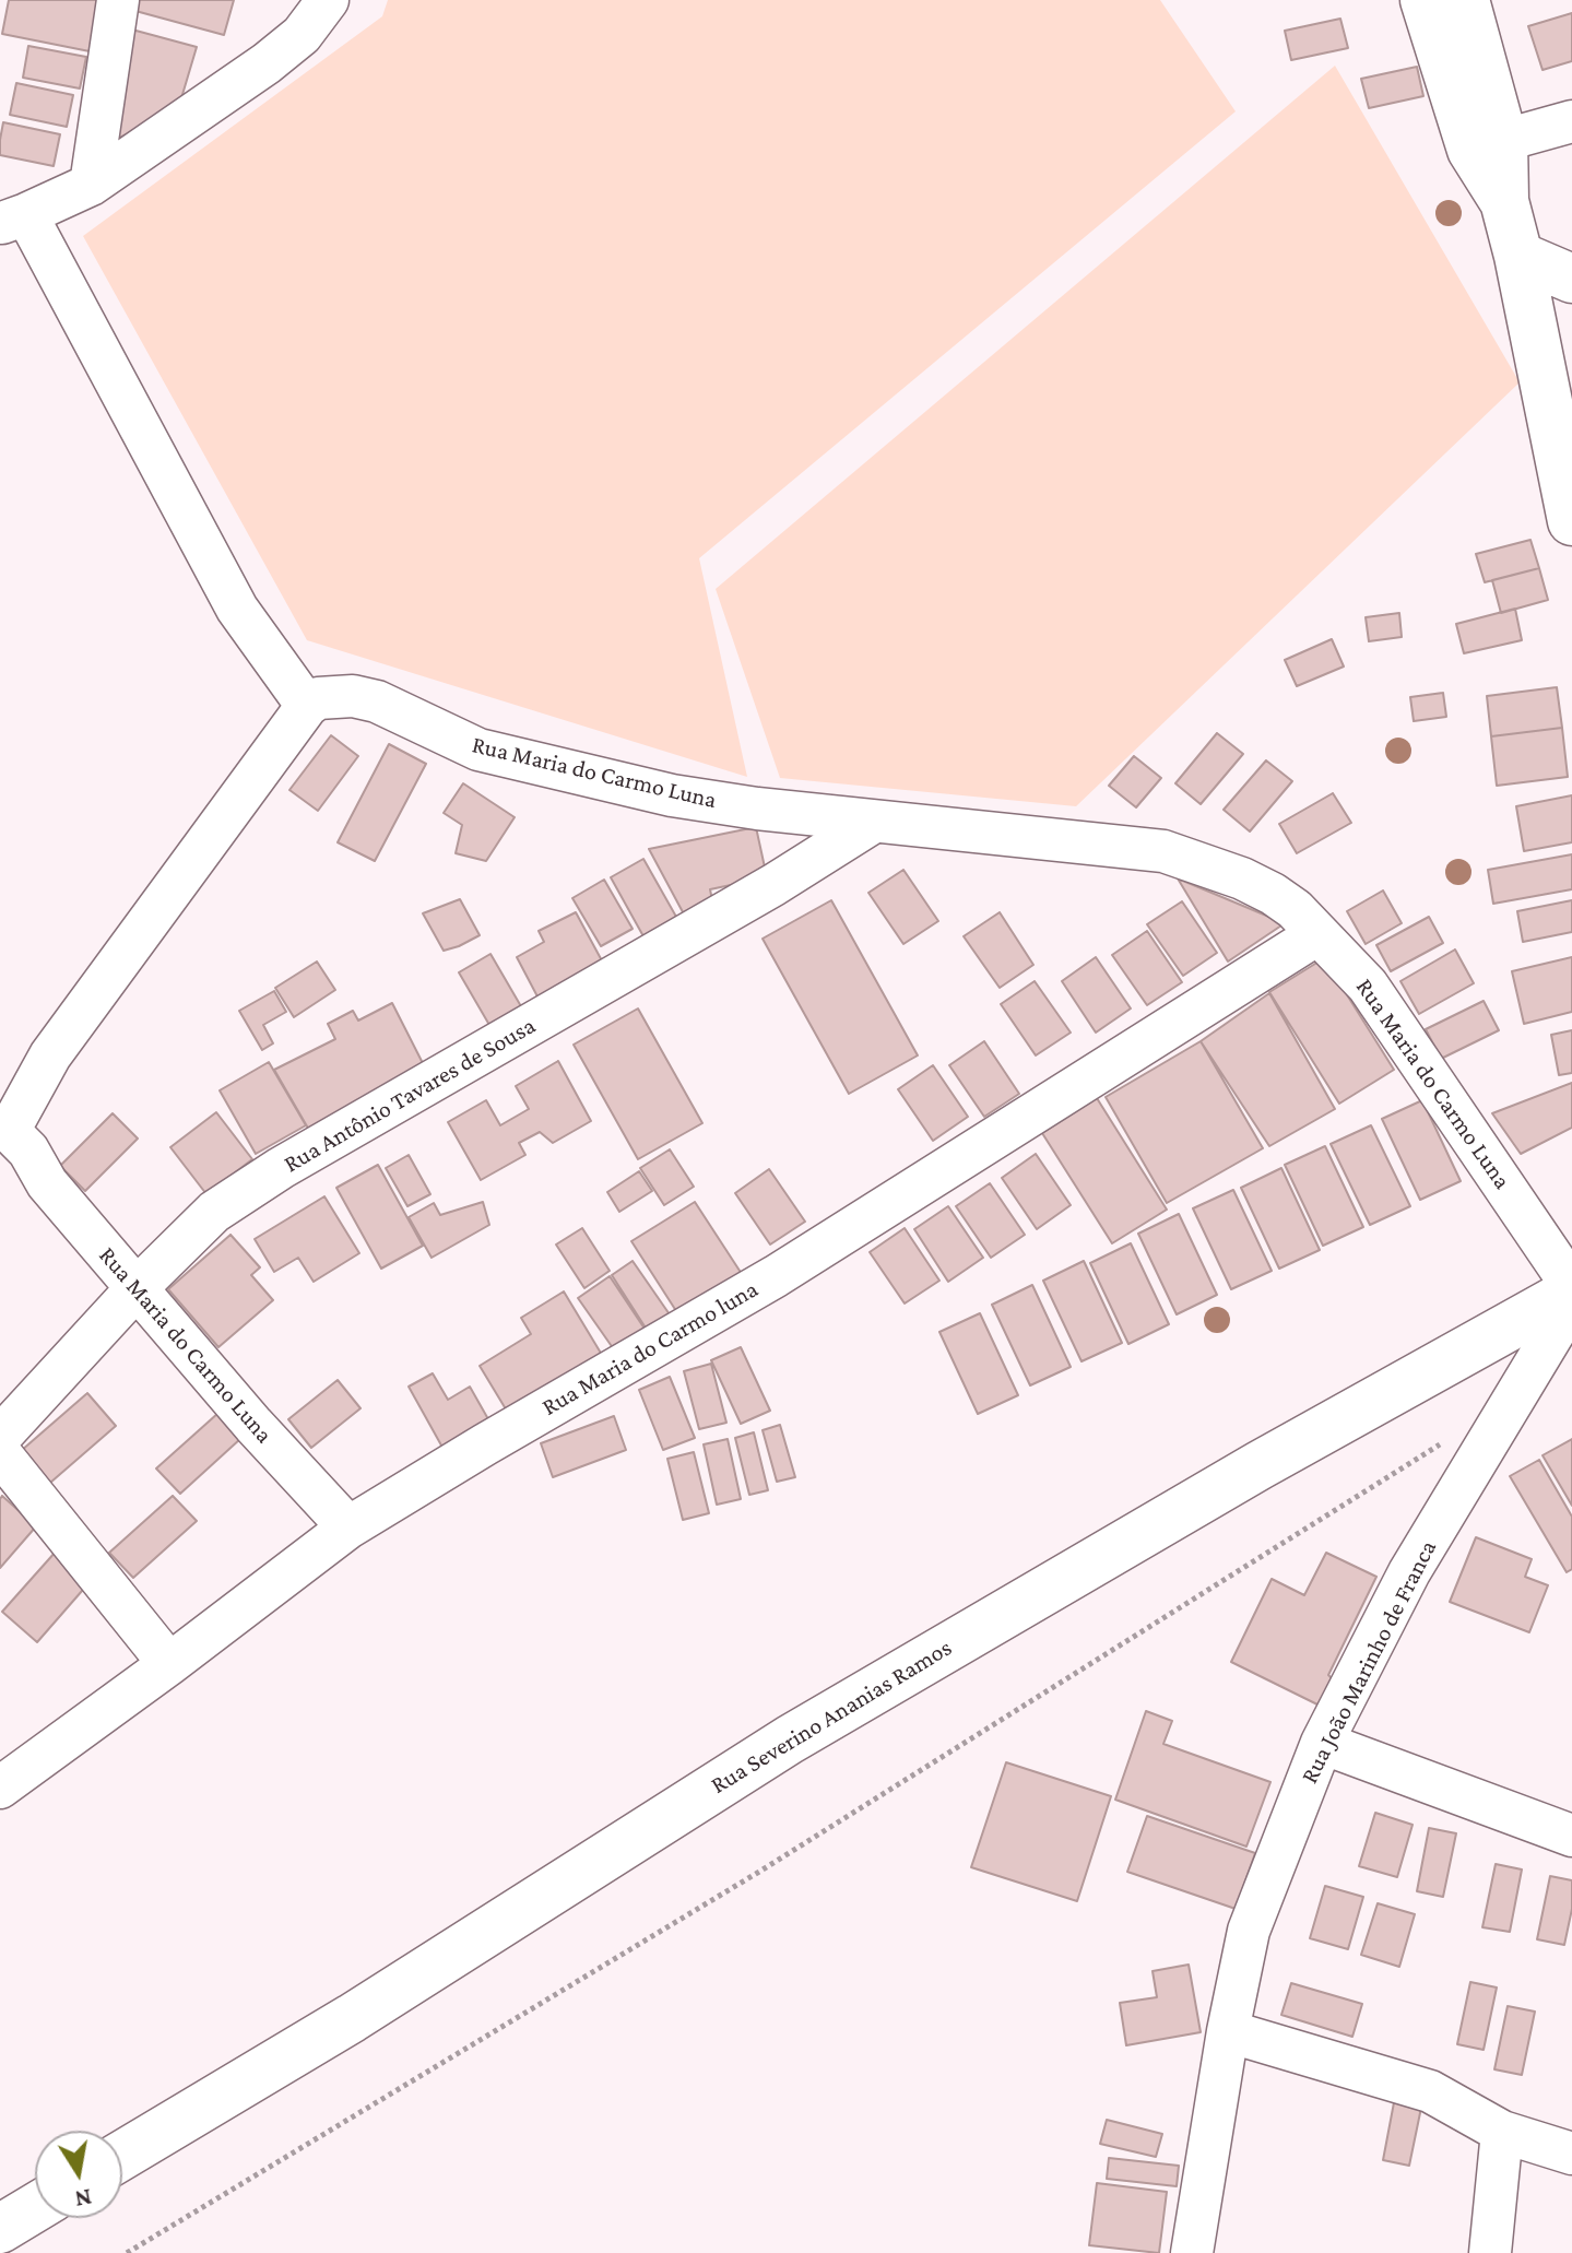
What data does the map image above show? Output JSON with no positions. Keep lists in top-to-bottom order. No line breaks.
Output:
{"streets":{"main road":["Rua Severino Ananias Ramos"],"street":["Rua Maria do Carmo Luna","Rua Antônio Tavares de Sousa","Rua Maria do Carmo luna","Rua João Marinho de Franca"]},"crossings":[["Rua Maria do Carmo Luna","Rua Antônio Tavares de Sousa"],["Rua Maria do Carmo Luna","Rua Maria do Carmo luna"],["Rua Maria do Carmo Luna","Rua Severino Ananias Ramos"]],"north":"bottom"}
